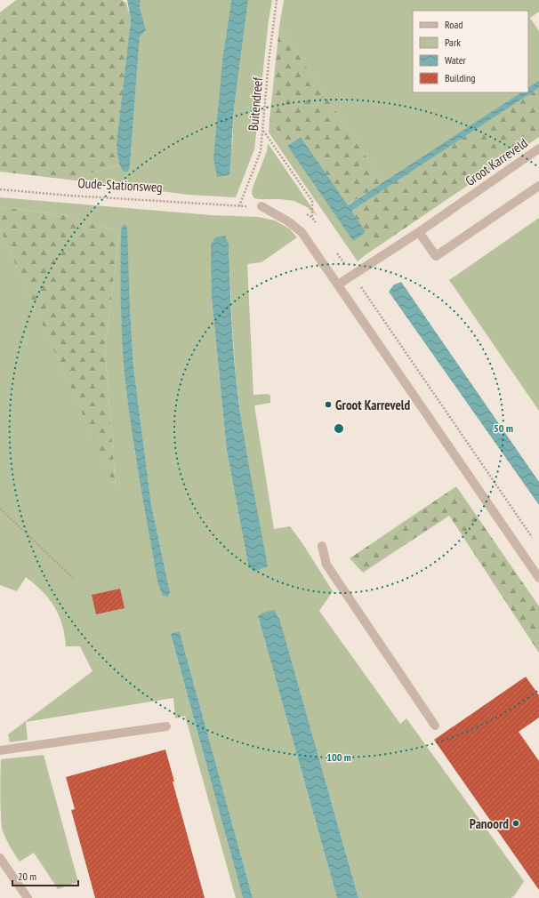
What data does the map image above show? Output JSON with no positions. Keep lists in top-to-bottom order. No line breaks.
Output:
{"streets":{"street":["Groot Karreveld"],"path":["Buitendreef","Oude-Stationsweg"]},"crossings":[["Buitendreef","Oude-Stationsweg"]],"places":["Groot Karreveld","Panoord"],"legend":["Road","Park","Water","Building"],"scale_bar":"20 m","rings":["50 m","100 m"]}
